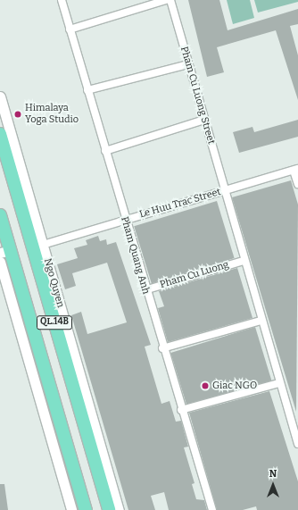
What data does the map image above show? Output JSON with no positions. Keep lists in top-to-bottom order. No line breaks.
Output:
{"streets":{"highway":["Ngo Quyen","QL.14B"],"street":["Pham Cu Luong Street","Le Huu Trac Street","Pham Quang Anh","Pham Cu Luong"]},"crossings":[["Pham Cu Luong Street","Le Huu Trac Street"],["Le Huu Trac Street","Pham Quang Anh"],["Le Huu Trac Street","Ngo Quyen"],["Pham Quang Anh","Pham Cu Luong"]],"places":["Himalaya Yoga Studio","Giac NGO"],"north":"top"}
